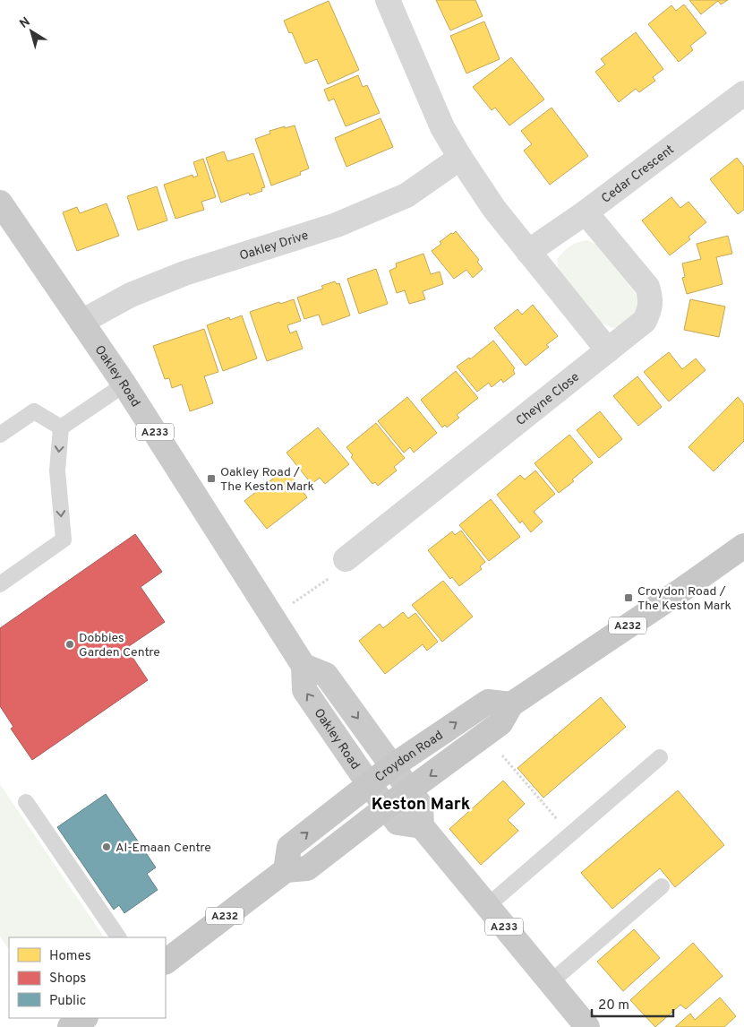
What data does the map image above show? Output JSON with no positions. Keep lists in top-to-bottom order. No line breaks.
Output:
{"streets":{"highway":["A232","Croydon Road"],"main road":["Oakley Road","A233"],"street":["Cedar Crescent","Oakley Drive","Cheyne Close"]},"crossings":[["Cedar Crescent","Cheyne Close"],["Oakley Drive","Oakley Road"],["Oakley Road","A233"],["Oakley Road","A232"],["Oakley Road","Croydon Road"],["A232","Croydon Road"]],"districts":["Keston Mark"],"places":{"transit":["Oakley Road / The Keston Mark","Croydon Road / The Keston Mark"],"other":["Dobbies Garden Centre","Al-Emaan Centre"]},"legend":["Homes","Shops","Public"],"scale_bar":"20 m","north":"top left"}
